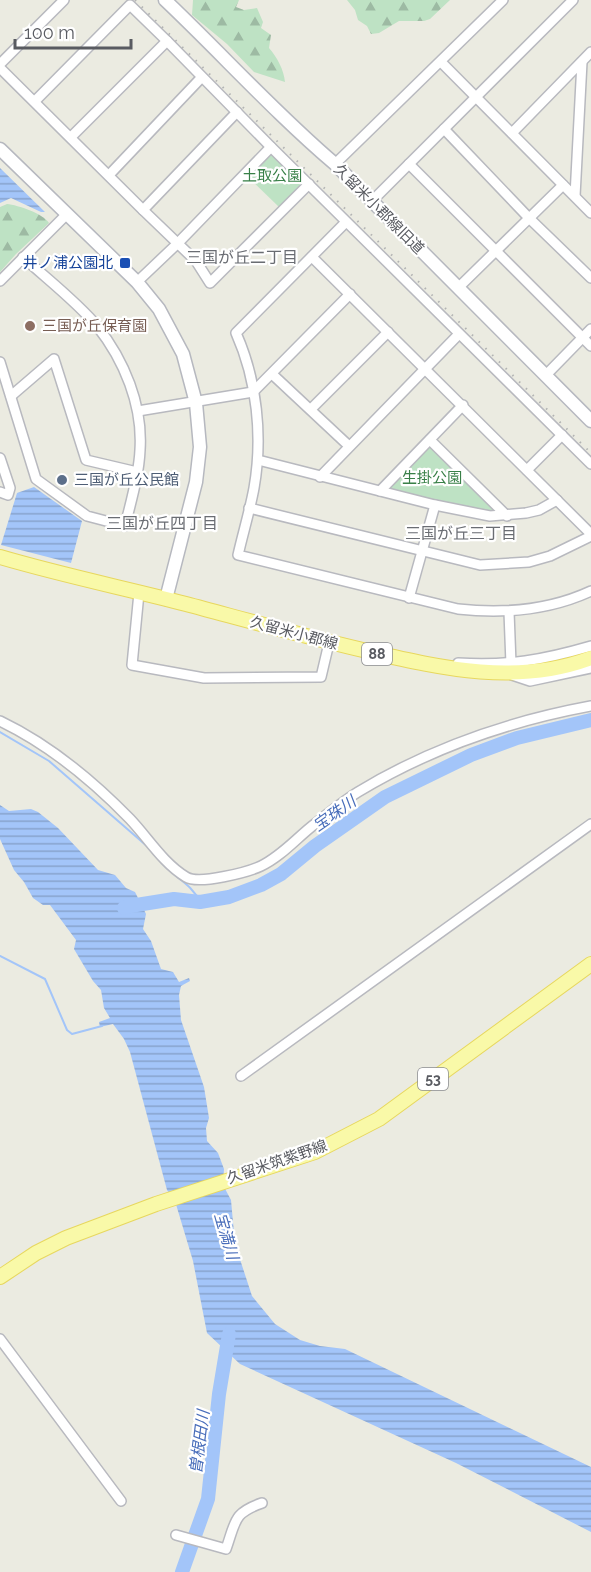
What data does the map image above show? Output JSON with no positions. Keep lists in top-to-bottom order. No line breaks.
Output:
{"streets":{"main road":["久留米小郡線","88","53","久留米筑紫野線"],"street":["久留米小郡線旧道"]},"districts":["三国が丘二丁目","三国が丘四丁目","三国が丘三丁目"],"water":["宝珠川","宝満川","曽根田川"],"parks":["土取公園","生掛公園"],"places":{"transit":["井ノ浦公園北"],"other":["三国が丘保育園","三国が丘公民館"]},"scale_bar":"100 m"}
